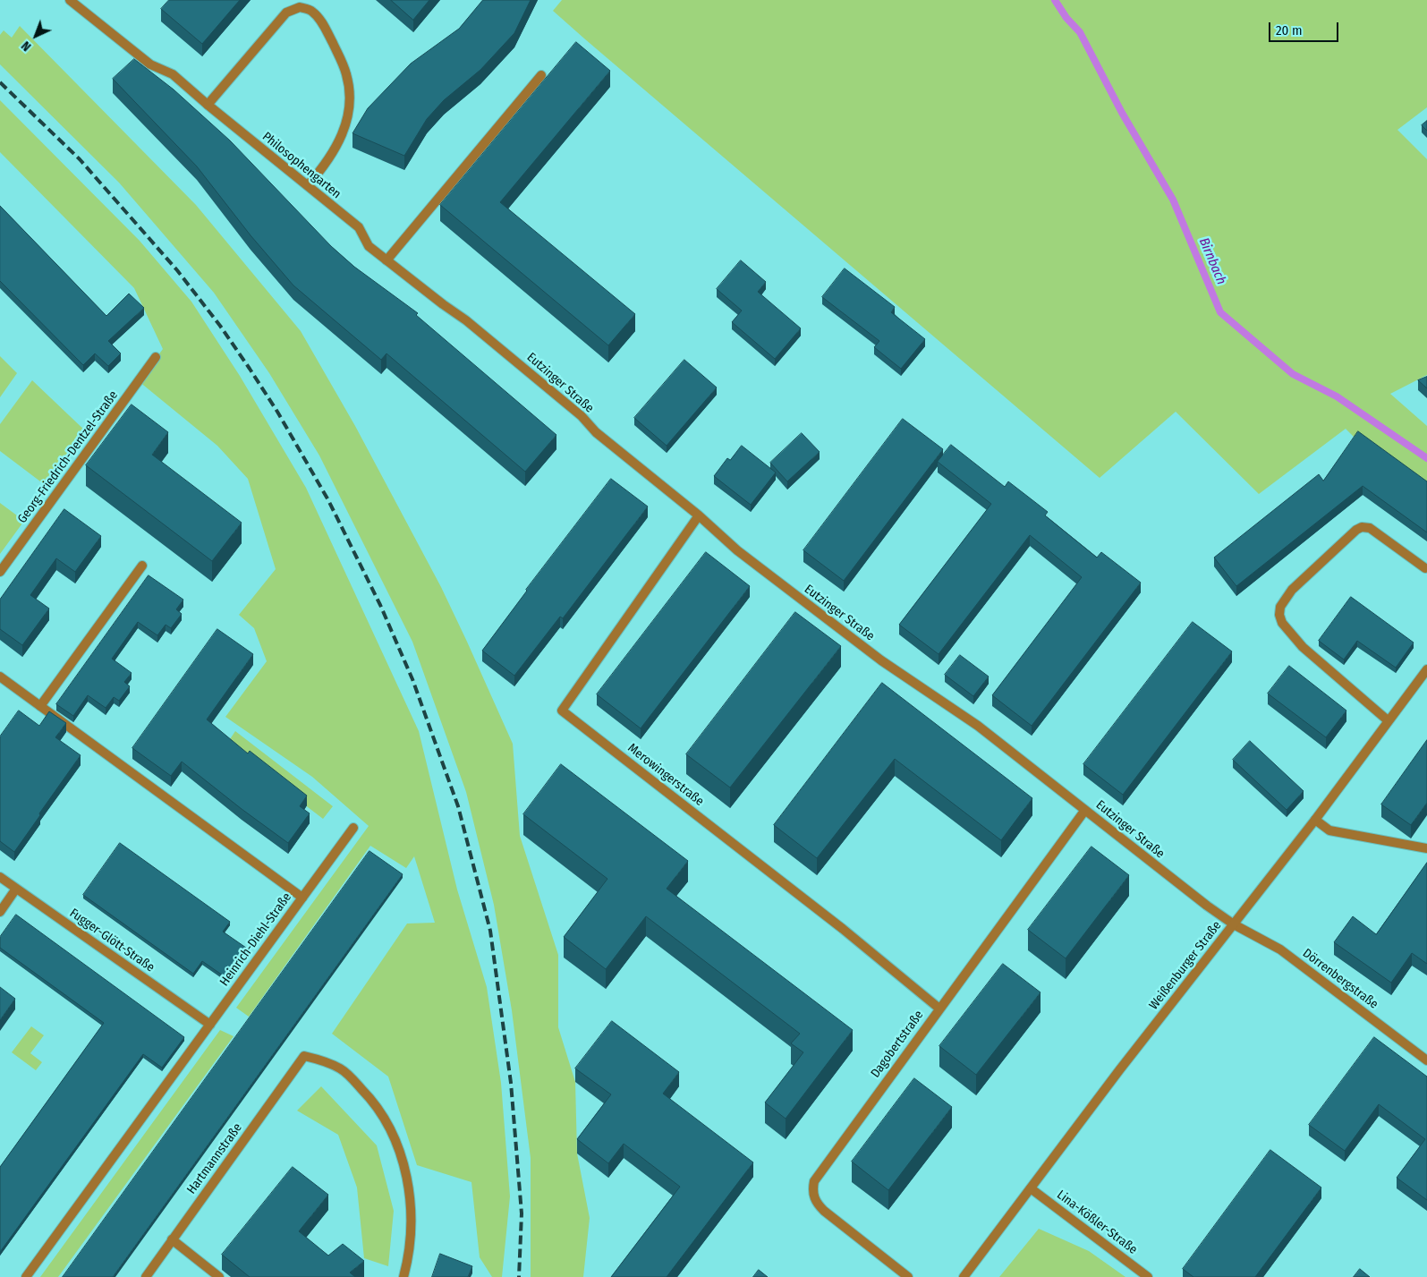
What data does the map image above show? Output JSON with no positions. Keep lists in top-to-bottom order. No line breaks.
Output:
{"streets":{"street":["Philosophengarten","Eutzinger Straße","Georg-Friedrich-Dentzel-Straße","Merowingerstraße","Heinrich-Diehl-Straße","Fugger-Glött-Straße","Weißenburger Straße","Dörrenbergstraße","Dagobertstraße","Hartmannstraße","Lina-Kößler-Straße"]},"crossings":[["Philosophengarten","Eutzinger Straße"],["Eutzinger Straße","Merowingerstraße"],["Eutzinger Straße","Weißenburger Straße"],["Eutzinger Straße","Dörrenbergstraße"],["Eutzinger Straße","Dagobertstraße"],["Merowingerstraße","Dagobertstraße"],["Heinrich-Diehl-Straße","Fugger-Glött-Straße"],["Weißenburger Straße","Dörrenbergstraße"],["Weißenburger Straße","Lina-Kößler-Straße"]],"water":["Birnbach"],"scale_bar":"20 m","north":"bottom left"}
